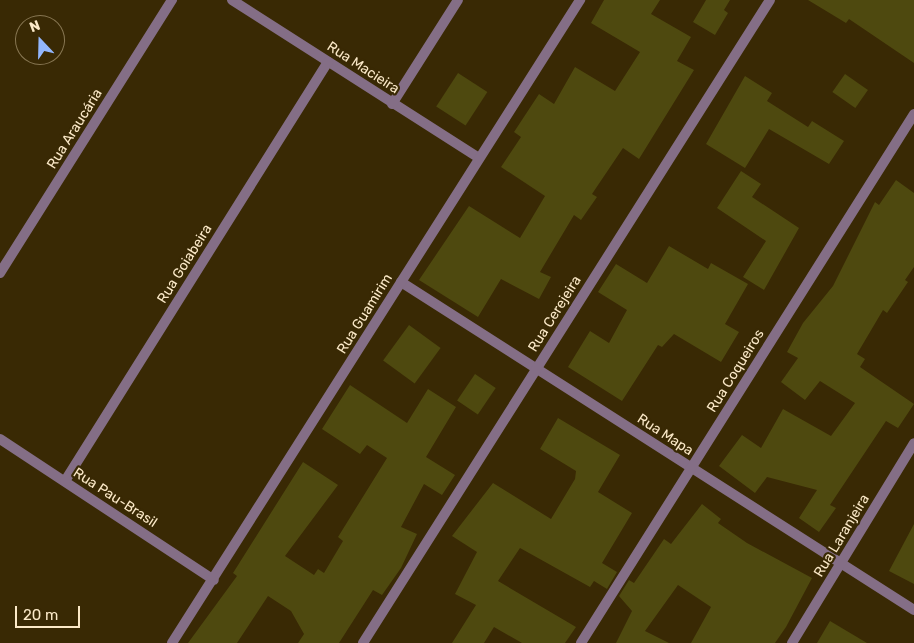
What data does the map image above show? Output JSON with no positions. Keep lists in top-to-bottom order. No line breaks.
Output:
{"streets":{"street":["Rua Macieira","Rua Araucária","Rua Goiabeira","Rua Guamirim","Rua Cerejeira","Rua Coqueiros","Rua Mapa","Rua Pau-Brasil","Rua Laranjeira"]},"crossings":[["Rua Macieira","Rua Goiabeira"],["Rua Macieira","Rua Guamirim"],["Rua Goiabeira","Rua Pau-Brasil"],["Rua Guamirim","Rua Mapa"],["Rua Guamirim","Rua Pau-Brasil"],["Rua Cerejeira","Rua Mapa"],["Rua Coqueiros","Rua Mapa"],["Rua Mapa","Rua Laranjeira"]],"scale_bar":"20 m","north":"top"}
